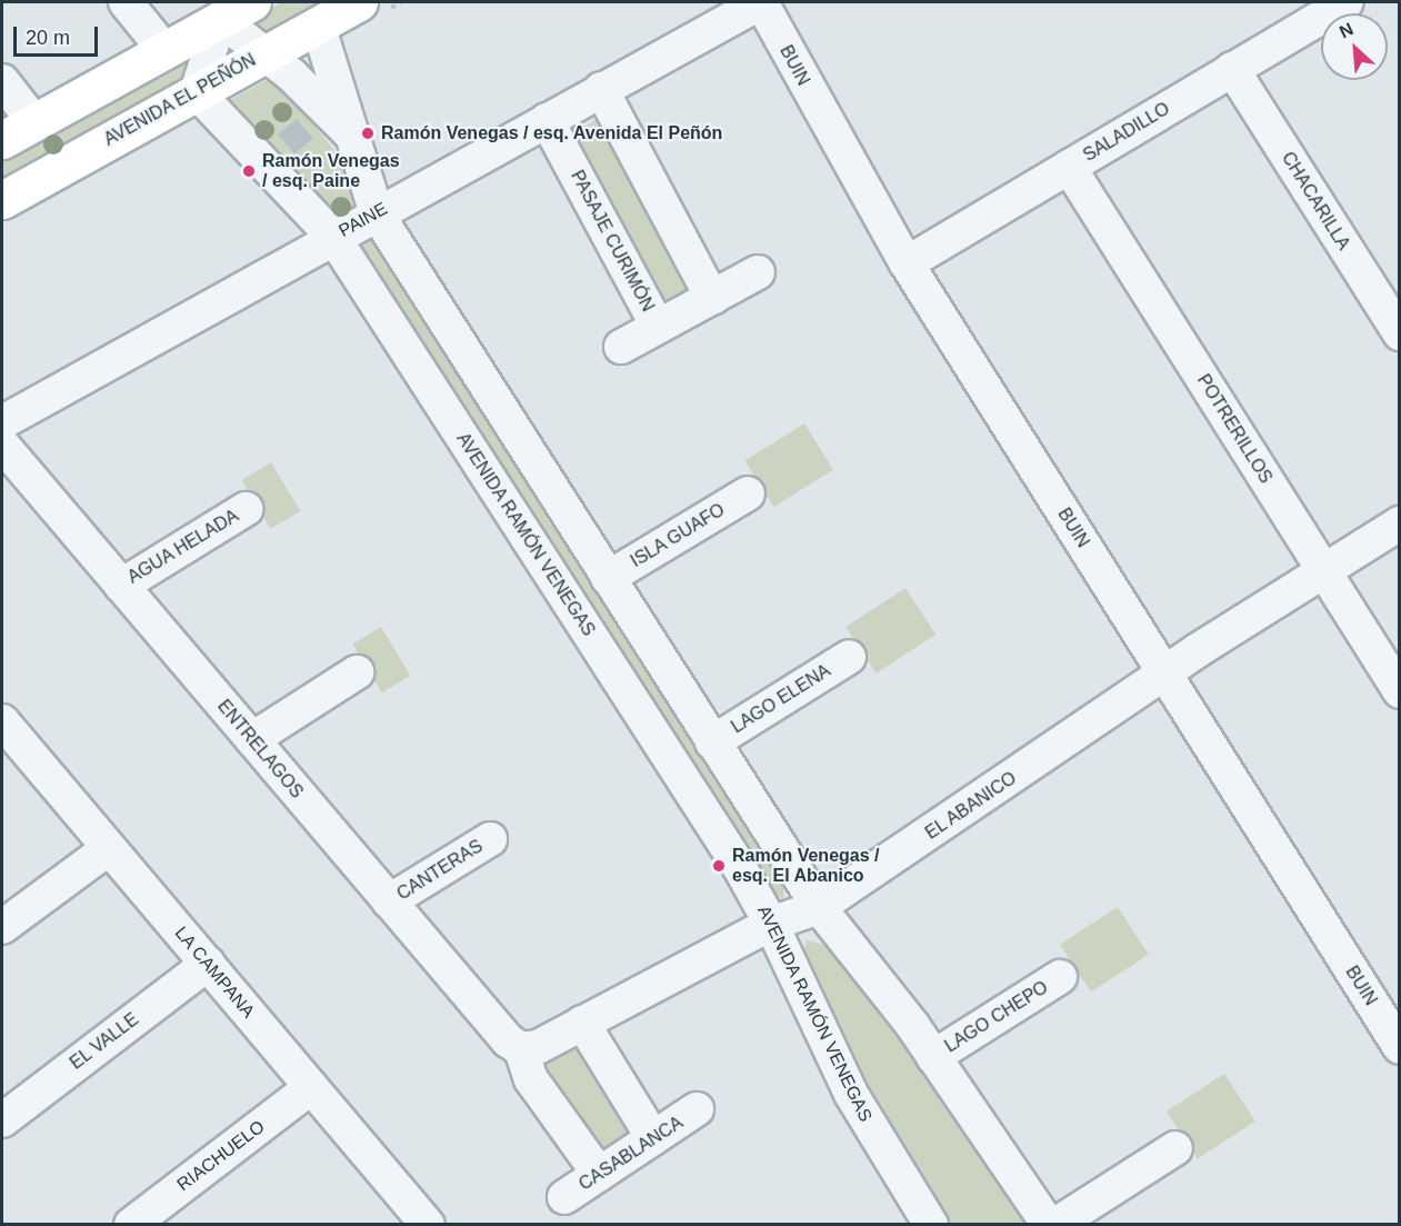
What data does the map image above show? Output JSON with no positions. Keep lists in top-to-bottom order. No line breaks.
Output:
{"streets":{"main road":["AVENIDA EL PEÑÓN"],"street":["BUIN","SALADILLO","CHACARILLA","PAINE","PASAJE CURIMÓN","POTRERILLOS","AVENIDA RAMÓN VENEGAS","ISLA GUAFO","AGUA HELADA","LAGO ELENA","ENTRELAGOS","EL ABANICO","CANTERAS","LA CAMPANA","LAGO CHEPO","EL VALLE","CASABLANCA","RIACHUELO"]},"crossings":[["BUIN","SALADILLO"],["BUIN","PAINE"],["BUIN","EL ABANICO"],["AVENIDA EL PEÑÓN","AVENIDA RAMÓN VENEGAS"],["SALADILLO","CHACARILLA"],["SALADILLO","POTRERILLOS"],["PAINE","PASAJE CURIMÓN"],["PAINE","AVENIDA RAMÓN VENEGAS"],["POTRERILLOS","EL ABANICO"],["AVENIDA RAMÓN VENEGAS","EL ABANICO"],["AGUA HELADA","ENTRELAGOS"],["ENTRELAGOS","EL ABANICO"],["ENTRELAGOS","CANTERAS"],["LA CAMPANA","EL VALLE"],["LA CAMPANA","RIACHUELO"]],"places":["Ramón Venegas / esq. Avenida El Peñón","Ramón Venegas / esq. Paine","Ramón Venegas / esq. El Abanico"],"scale_bar":"20 m","north":"top left"}
